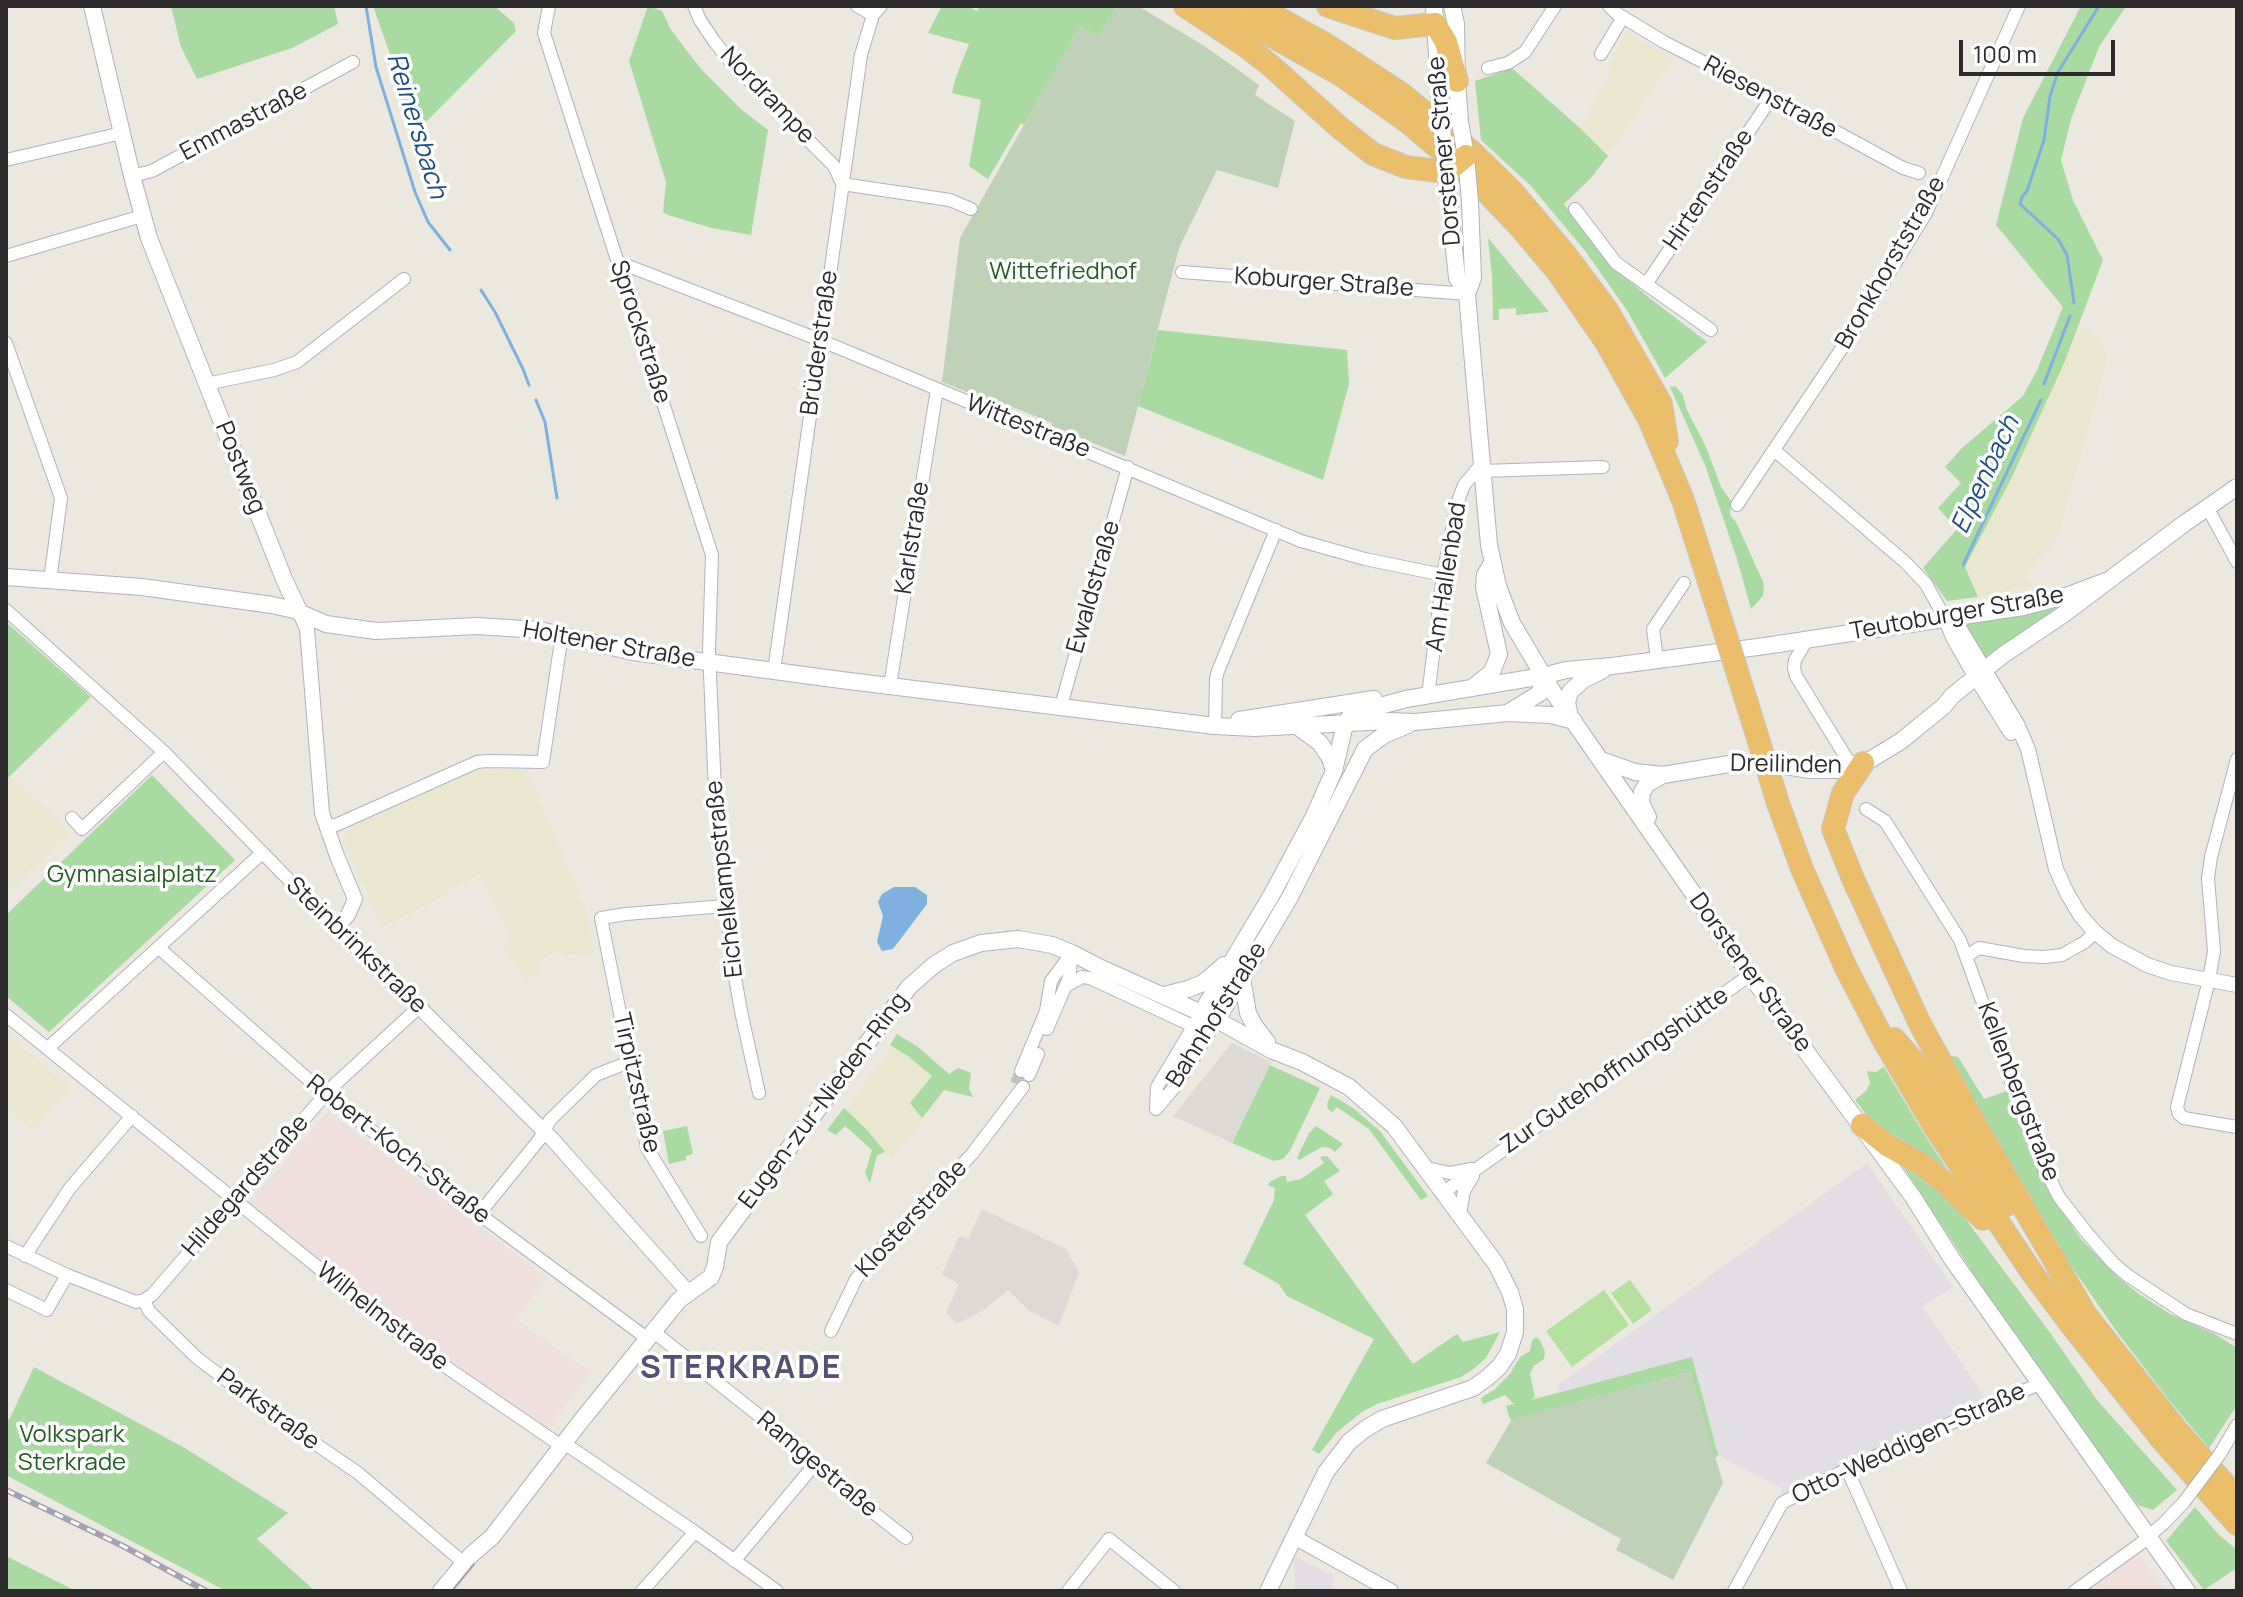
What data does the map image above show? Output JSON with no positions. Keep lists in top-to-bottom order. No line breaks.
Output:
{"streets":{"main road":["Dorstener Straße","Postweg","Teutoburger Straße","Holtener Straße","Dreilinden","Bahnhofstraße","Eugen-zur-Nieden-Ring"],"street":["Nordrampe","Riesenstraße","Emmastraße","Hirtenstraße","Bronkhorststraße","Koburger Straße","Sprockstraße","Brüderstraße","Wittestraße","Karlstraße","Am Hallenbad","Ewaldstraße","Eichelkampstraße","Steinbrinkstraße","Zur Gutehoffnungshütte","Tirpitzstraße","Kellenbergstraße","Robert-Koch-Straße","Hildegardstraße","Klosterstraße","Wilhelmstraße","Parkstraße","Otto-Weddigen-Straße","Ramgestraße"]},"crossings":[["Nordrampe","Brüderstraße"],["Riesenstraße","Hirtenstraße"],["Emmastraße","Postweg"],["Dorstener Straße","Koburger Straße"],["Dorstener Straße","Am Hallenbad"],["Dorstener Straße","Teutoburger Straße"],["Dorstener Straße","Holtener Straße"],["Dorstener Straße","Dreilinden"],["Dorstener Straße","Zur Gutehoffnungshütte"],["Dorstener Straße","Otto-Weddigen-Straße"],["Sprockstraße","Wittestraße"],["Sprockstraße","Holtener Straße"],["Sprockstraße","Eichelkampstraße"],["Brüderstraße","Wittestraße"],["Brüderstraße","Holtener Straße"],["Wittestraße","Karlstraße"],["Wittestraße","Am Hallenbad"],["Wittestraße","Ewaldstraße"],["Postweg","Holtener Straße"],["Postweg","Steinbrinkstraße"],["Karlstraße","Holtener Straße"],["Am Hallenbad","Holtener Straße"],["Ewaldstraße","Holtener Straße"],["Teutoburger Straße","Holtener Straße"],["Teutoburger Straße","Dreilinden"],["Holtener Straße","Eichelkampstraße"],["Holtener Straße","Bahnhofstraße"],["Eichelkampstraße","Tirpitzstraße"],["Steinbrinkstraße","Eugen-zur-Nieden-Ring"],["Steinbrinkstraße","Hildegardstraße"],["Bahnhofstraße","Eugen-zur-Nieden-Ring"],["Zur Gutehoffnungshütte","Eugen-zur-Nieden-Ring"],["Eugen-zur-Nieden-Ring","Robert-Koch-Straße"],["Eugen-zur-Nieden-Ring","Wilhelmstraße"],["Eugen-zur-Nieden-Ring","Parkstraße"],["Eugen-zur-Nieden-Ring","Ramgestraße"],["Robert-Koch-Straße","Hildegardstraße"],["Robert-Koch-Straße","Ramgestraße"],["Hildegardstraße","Wilhelmstraße"],["Hildegardstraße","Parkstraße"]],"districts":["STERKRADE"],"water":["Reinersbach","Elpenbach"],"parks":["Wittefriedhof","Gymnasialplatz","Volkspark Sterkrade"],"scale_bar":"100 m"}
